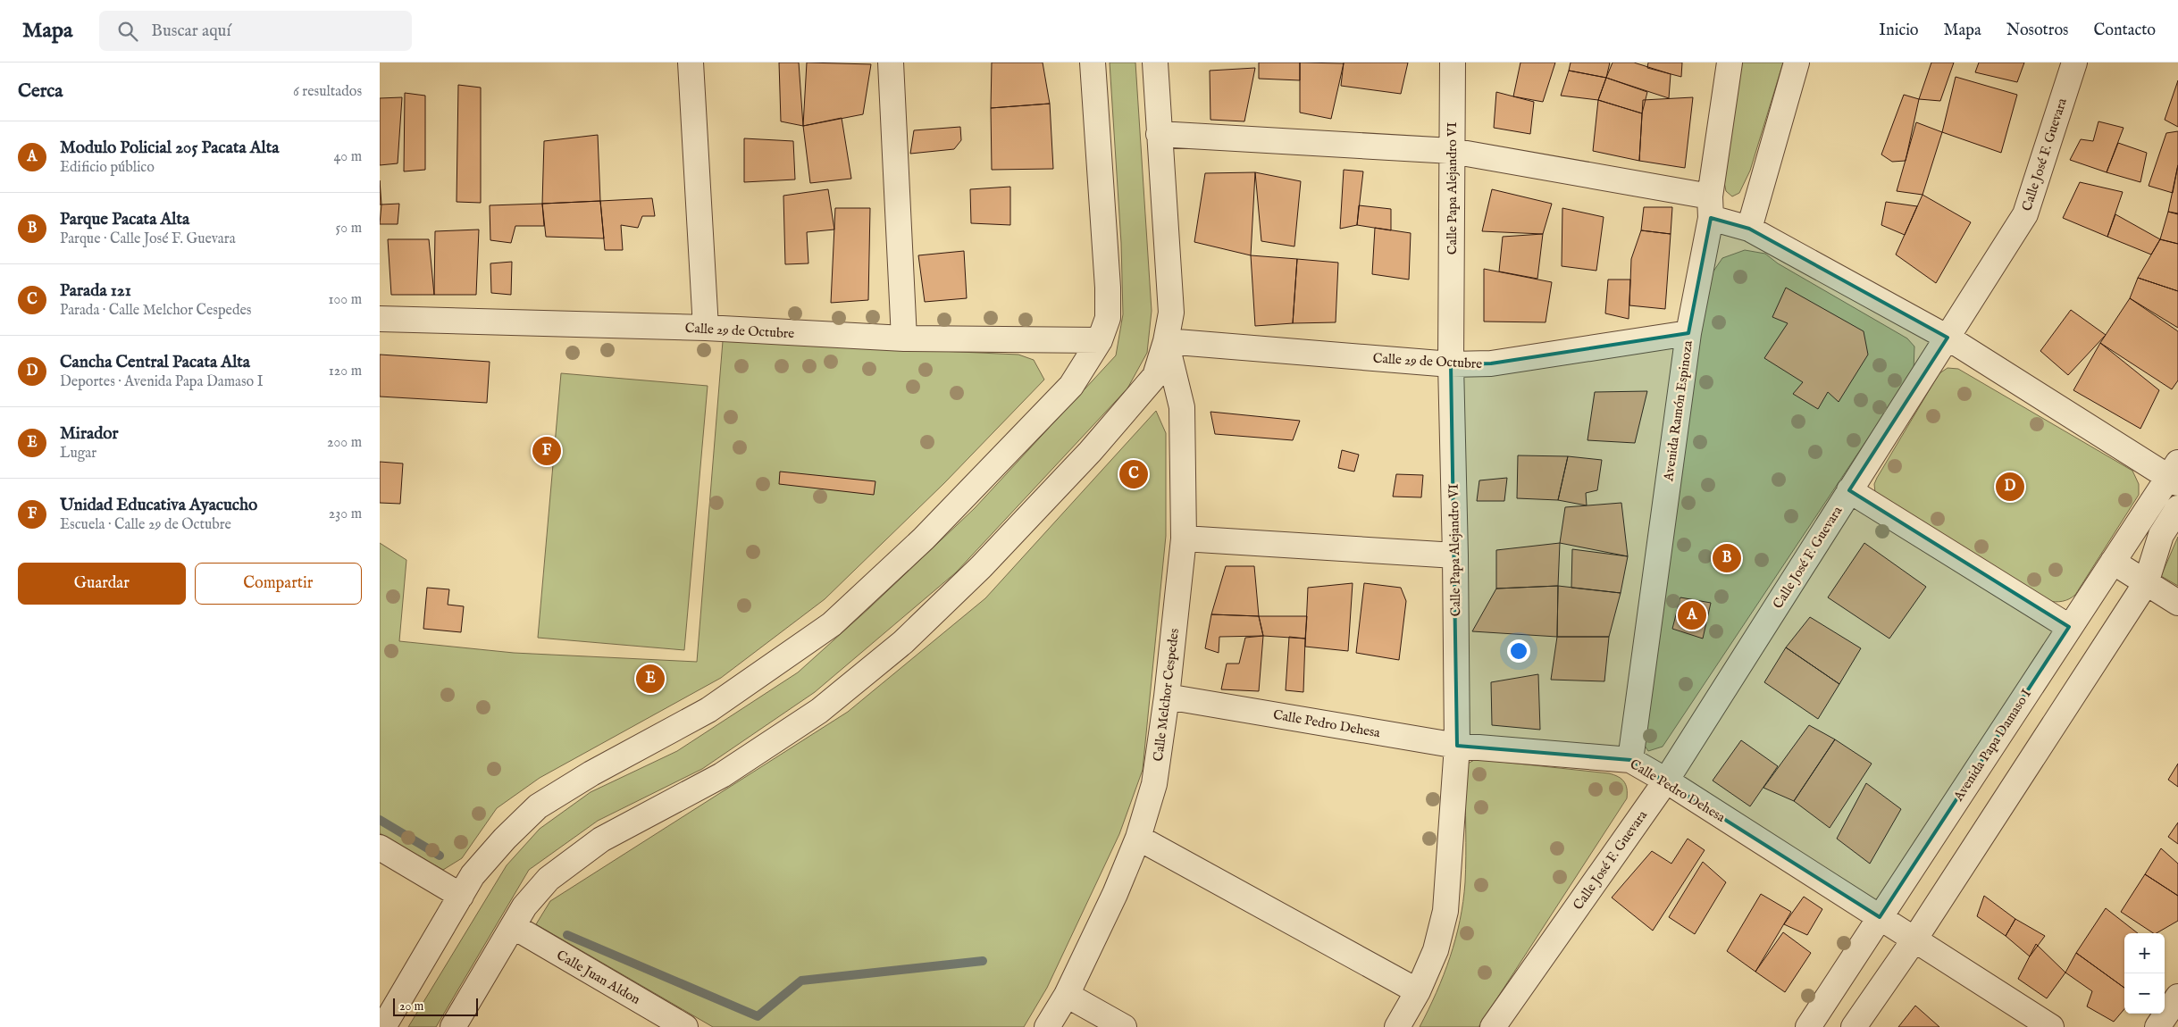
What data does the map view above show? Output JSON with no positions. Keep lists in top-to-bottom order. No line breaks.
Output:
{"streets":{"street":["Calle José F. Guevara","Calle Papa Alejandro VI","Calle 29 de Octubre","Avenida Ramón Espinoza","Calle Melchor Cespedes","Calle Pedro Dehesa","Avenida Papa Damaso I","Calle Juan Aldon"]},"crossings":[["Calle José F. Guevara","Calle Pedro Dehesa"],["Calle Papa Alejandro VI","Calle 29 de Octubre"],["Calle Papa Alejandro VI","Calle Pedro Dehesa"],["Calle 29 de Octubre","Avenida Ramón Espinoza"],["Calle 29 de Octubre","Calle Melchor Cespedes"],["Avenida Ramón Espinoza","Calle Pedro Dehesa"],["Calle Melchor Cespedes","Calle Pedro Dehesa"],["Calle Pedro Dehesa","Avenida Papa Damaso I"]],"scale_bar":"20 m","page":{"header":"Mapa","search":"Buscar aquí","nav":["Inicio","Mapa","Nosotros","Contacto"],"heading":["Cerca","6 resultados"],"list":[{"mark":"A","name":"Modulo Policial 205 Pacata Alta","note":"Edificio público","value":"40 m"},{"mark":"B","name":"Parque Pacata Alta","note":"Parque · Calle José F. Guevara","value":"50 m"},{"mark":"C","name":"Parada 121","note":"Parada · Calle Melchor Cespedes","value":"100 m"},{"mark":"D","name":"Cancha Central Pacata Alta","note":"Deportes · Avenida Papa Damaso I","value":"120 m"},{"mark":"E","name":"Mirador","note":"Lugar","value":"200 m"},{"mark":"F","name":"Unidad Educativa Ayacucho","note":"Escuela · Calle 29 de Octubre","value":"230 m"}],"pins":["F","C","D","B","A","E"],"buttons":["Guardar","Compartir"],"map_buttons":["+","−"],"scale":"20 m"}}
